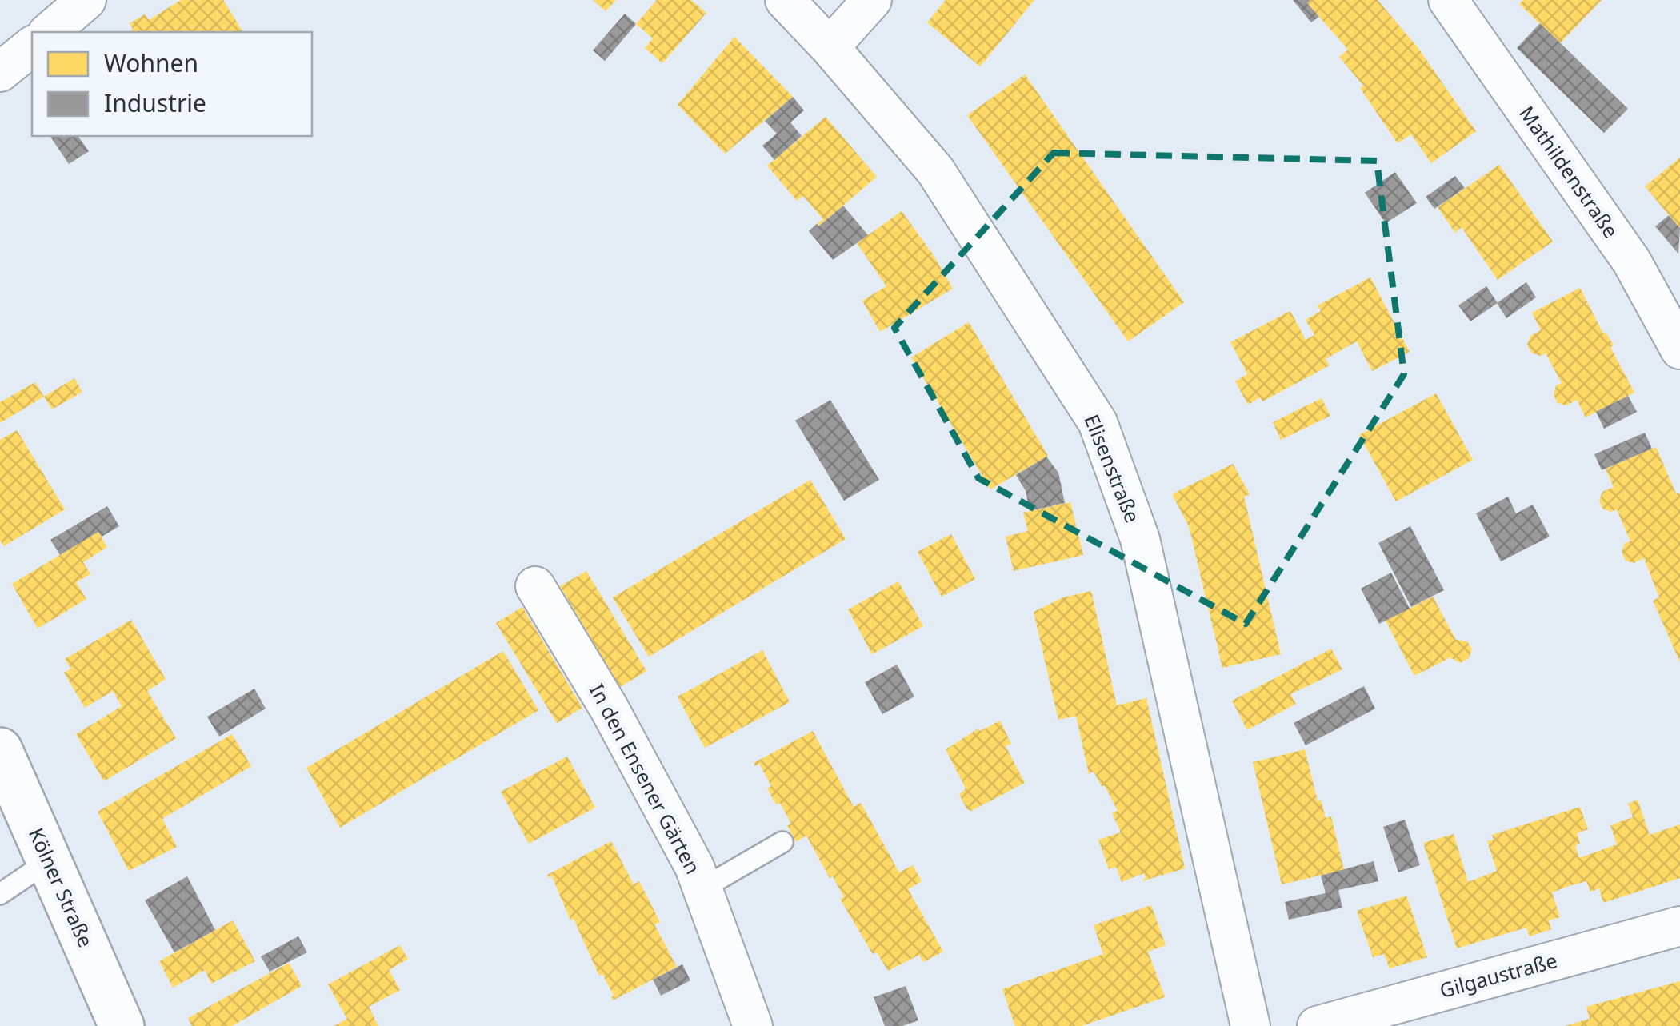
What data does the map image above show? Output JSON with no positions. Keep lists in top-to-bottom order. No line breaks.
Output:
{"streets":{"main road":["Kölner Straße"],"street":["Mathildenstraße","Elisenstraße","In den Ensener Gärten","Gilgaustraße"]},"legend":["Wohnen","Industrie"]}
